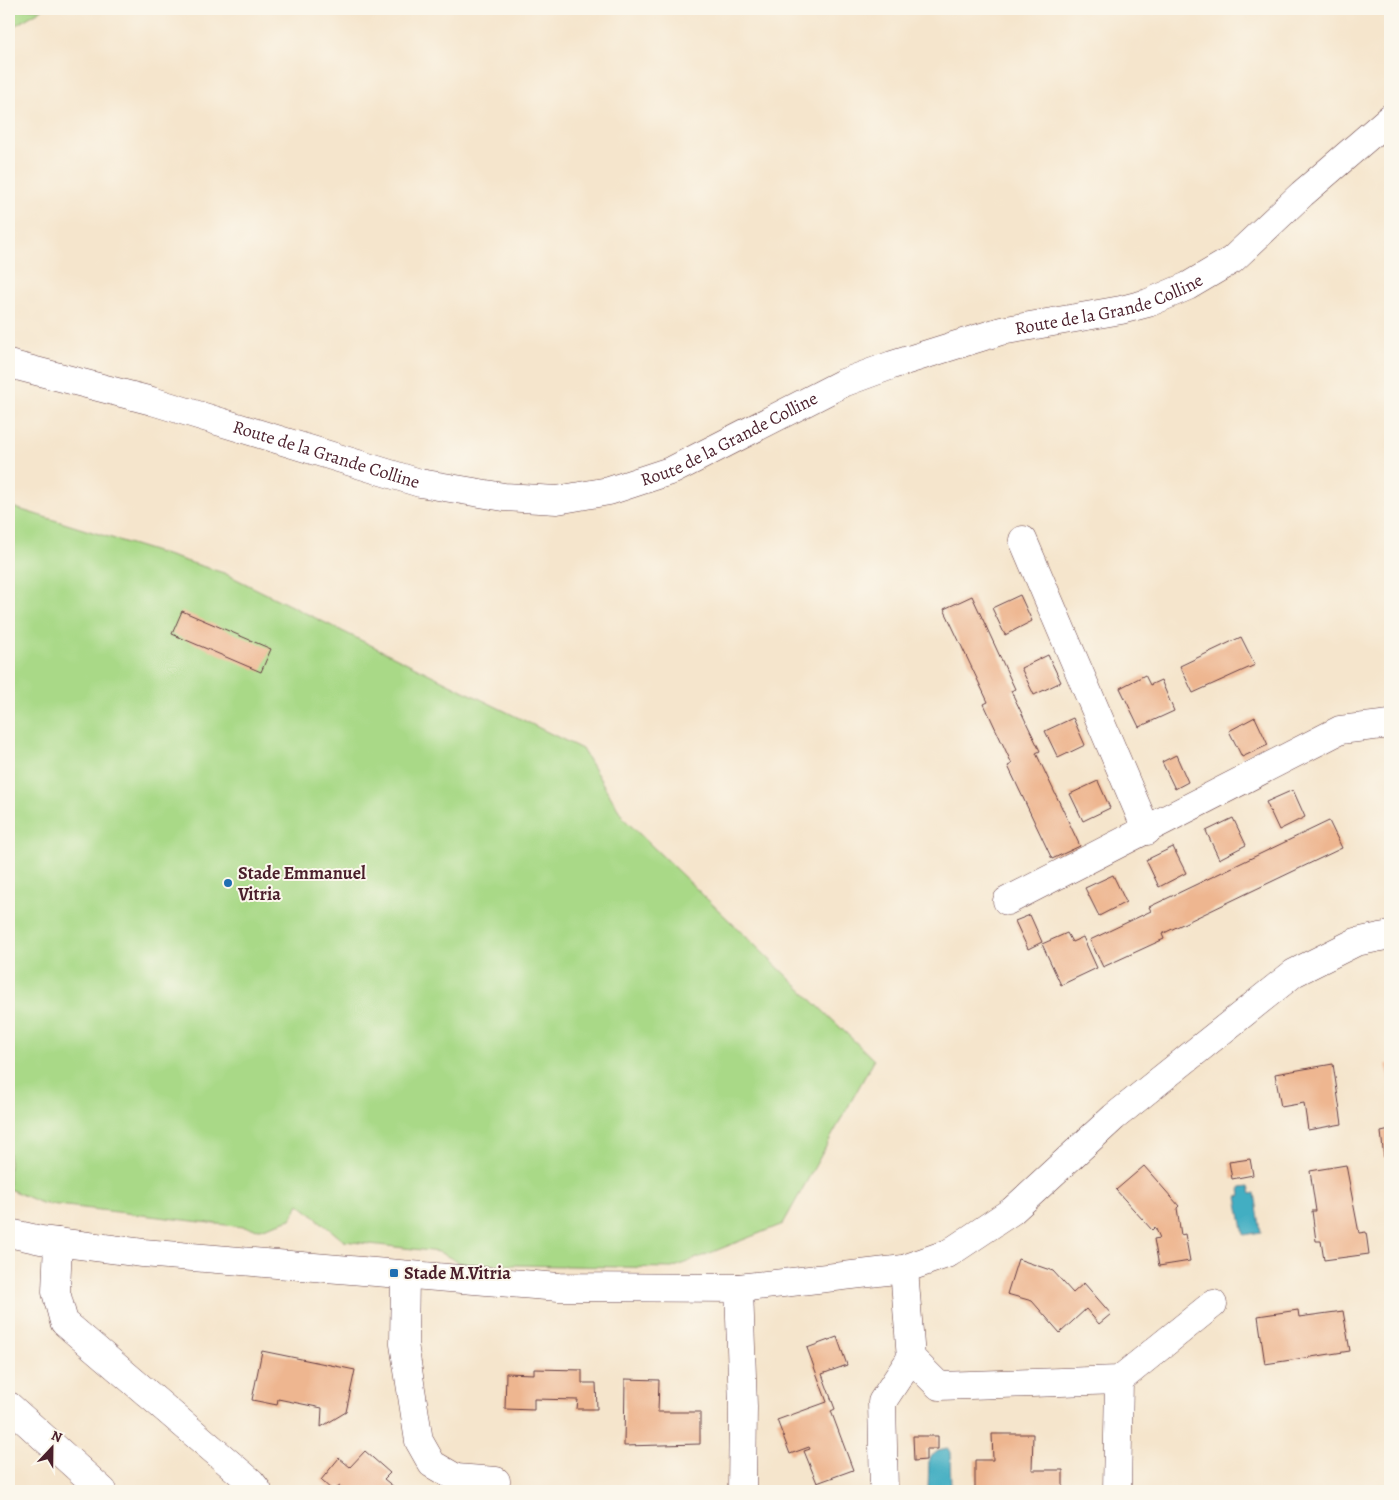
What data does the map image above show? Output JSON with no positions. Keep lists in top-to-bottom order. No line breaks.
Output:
{"streets":{"street":["Route de la Grande Colline"]},"places":{"other":["Stade Emmanuel Vitria"],"transit":["Stade M.Vitria"]},"north":"top"}
